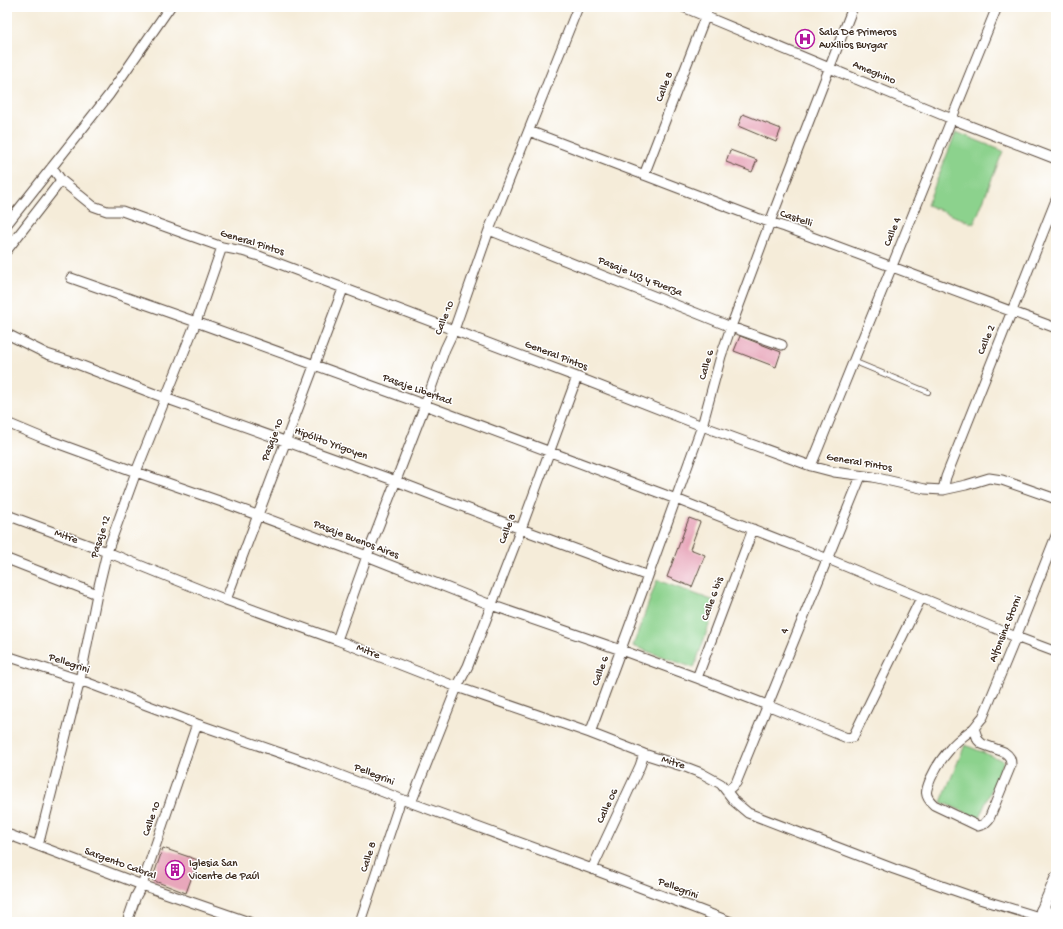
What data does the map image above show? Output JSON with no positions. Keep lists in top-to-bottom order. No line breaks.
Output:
{"streets":{"street":["Ameghino","Calle 8","Castelli","Calle 4","General Pintos","Pasaje Luz y Fuerza","Calle 10","Calle 2","Calle 6","Pasaje Libertad","Pasaje 10","Hipólito Yrigoyen","Mitre","Pasaje 12","Pasaje Buenos Aires","Calle 6 bis","Alfonsina Storni","4","Pellegrini","Calle 06","Sargento Cabral"]},"crossings":[["Ameghino","Calle 8"],["Ameghino","Calle 4"],["Ameghino","Calle 6"],["Calle 8","Castelli"],["Calle 8","General Pintos"],["Calle 8","Pasaje Libertad"],["Calle 8","Hipólito Yrigoyen"],["Calle 8","Mitre"],["Calle 8","Pasaje Buenos Aires"],["Calle 8","Pellegrini"],["Castelli","Calle 4"],["Castelli","Calle 10"],["Castelli","Calle 2"],["Castelli","Calle 6"],["Calle 4","General Pintos"],["General Pintos","Calle 10"],["General Pintos","Calle 2"],["General Pintos","Calle 6"],["General Pintos","Pasaje 10"],["General Pintos","Pasaje 12"],["General Pintos","4"],["Pasaje Luz y Fuerza","Calle 10"],["Pasaje Luz y Fuerza","Calle 6"],["Calle 10","Pasaje Libertad"],["Calle 10","Hipólito Yrigoyen"],["Calle 10","Mitre"],["Calle 10","Pasaje Buenos Aires"],["Calle 10","Pellegrini"],["Calle 10","Sargento Cabral"],["Calle 6","Pasaje Libertad"],["Calle 6","Hipólito Yrigoyen"],["Calle 6","Mitre"],["Calle 6","Pasaje Buenos Aires"],["Pasaje Libertad","Pasaje 10"],["Pasaje Libertad","Pasaje 12"],["Pasaje Libertad","Pasaje Buenos Aires"],["Pasaje Libertad","Calle 6 bis"],["Pasaje Libertad","Alfonsina Storni"],["Pasaje Libertad","4"],["Pasaje 10","Hipólito Yrigoyen"],["Pasaje 10","Mitre"],["Pasaje 10","Pasaje Buenos Aires"],["Hipólito Yrigoyen","Pasaje 12"],["Mitre","Pasaje 12"],["Mitre","4"],["Mitre","Calle 06"],["Pasaje 12","Pasaje Buenos Aires"],["Pasaje 12","Pellegrini"],["Pasaje 12","Sargento Cabral"],["Pasaje Buenos Aires","Calle 6 bis"],["Pasaje Buenos Aires","4"],["Pellegrini","Calle 06"]],"places":{"hospital":["Sala De Primeros Auxilios Burgar"],"building":["Iglesia San Vicente de Paúl"]}}
